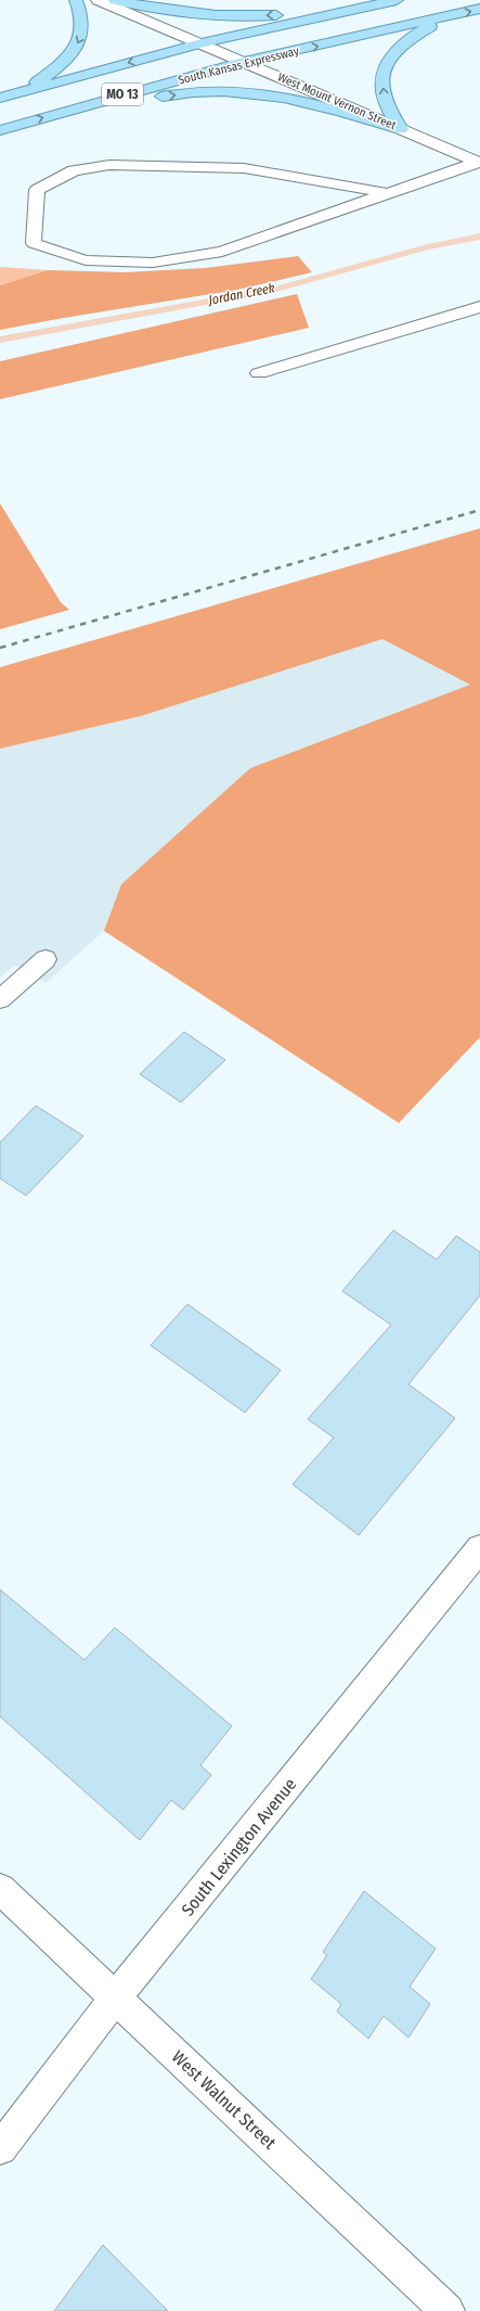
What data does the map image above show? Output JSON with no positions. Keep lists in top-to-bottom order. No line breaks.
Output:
{"streets":{"main road":["South Kansas Expressway","MO 13"],"street":["West Mount Vernon Street","South Lexington Avenue","West Walnut Street"]},"crossings":[["South Kansas Expressway","West Mount Vernon Street"],["South Lexington Avenue","West Walnut Street"]],"water":["Jordan Creek"]}
